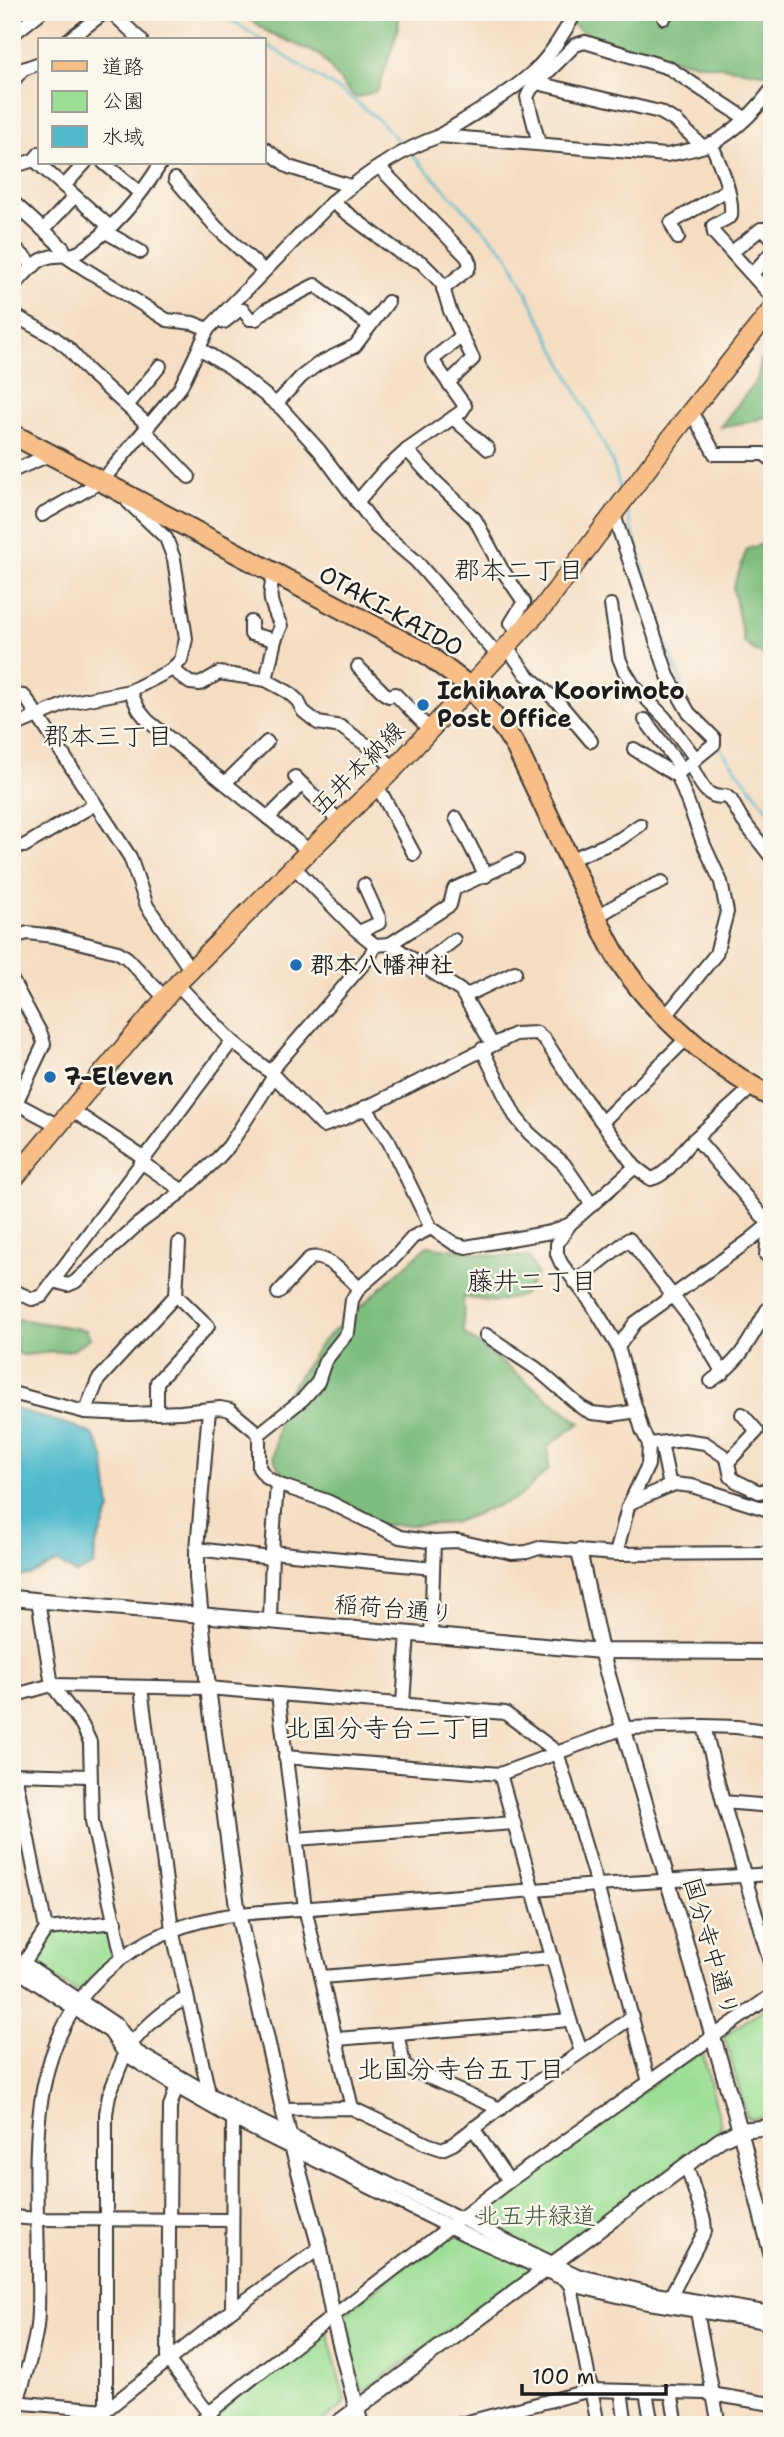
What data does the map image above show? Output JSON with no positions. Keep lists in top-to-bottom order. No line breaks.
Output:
{"streets":{"highway":["OTAKI-KAIDO"],"main road":["五井本納線"],"street":["稲荷台通り","国分寺中通り"]},"crossings":[["OTAKI-KAIDO","五井本納線"],["稲荷台通り","国分寺中通り"]],"districts":["郡本二丁目","郡本三丁目","藤井二丁目","北国分寺台二丁目","北国分寺台五丁目"],"parks":["北五井緑道"],"places":["Ichihara Koorimoto Post Office","郡本八幡神社","7-Eleven"],"legend":["道路","公園","水域"],"scale_bar":"100 m"}
